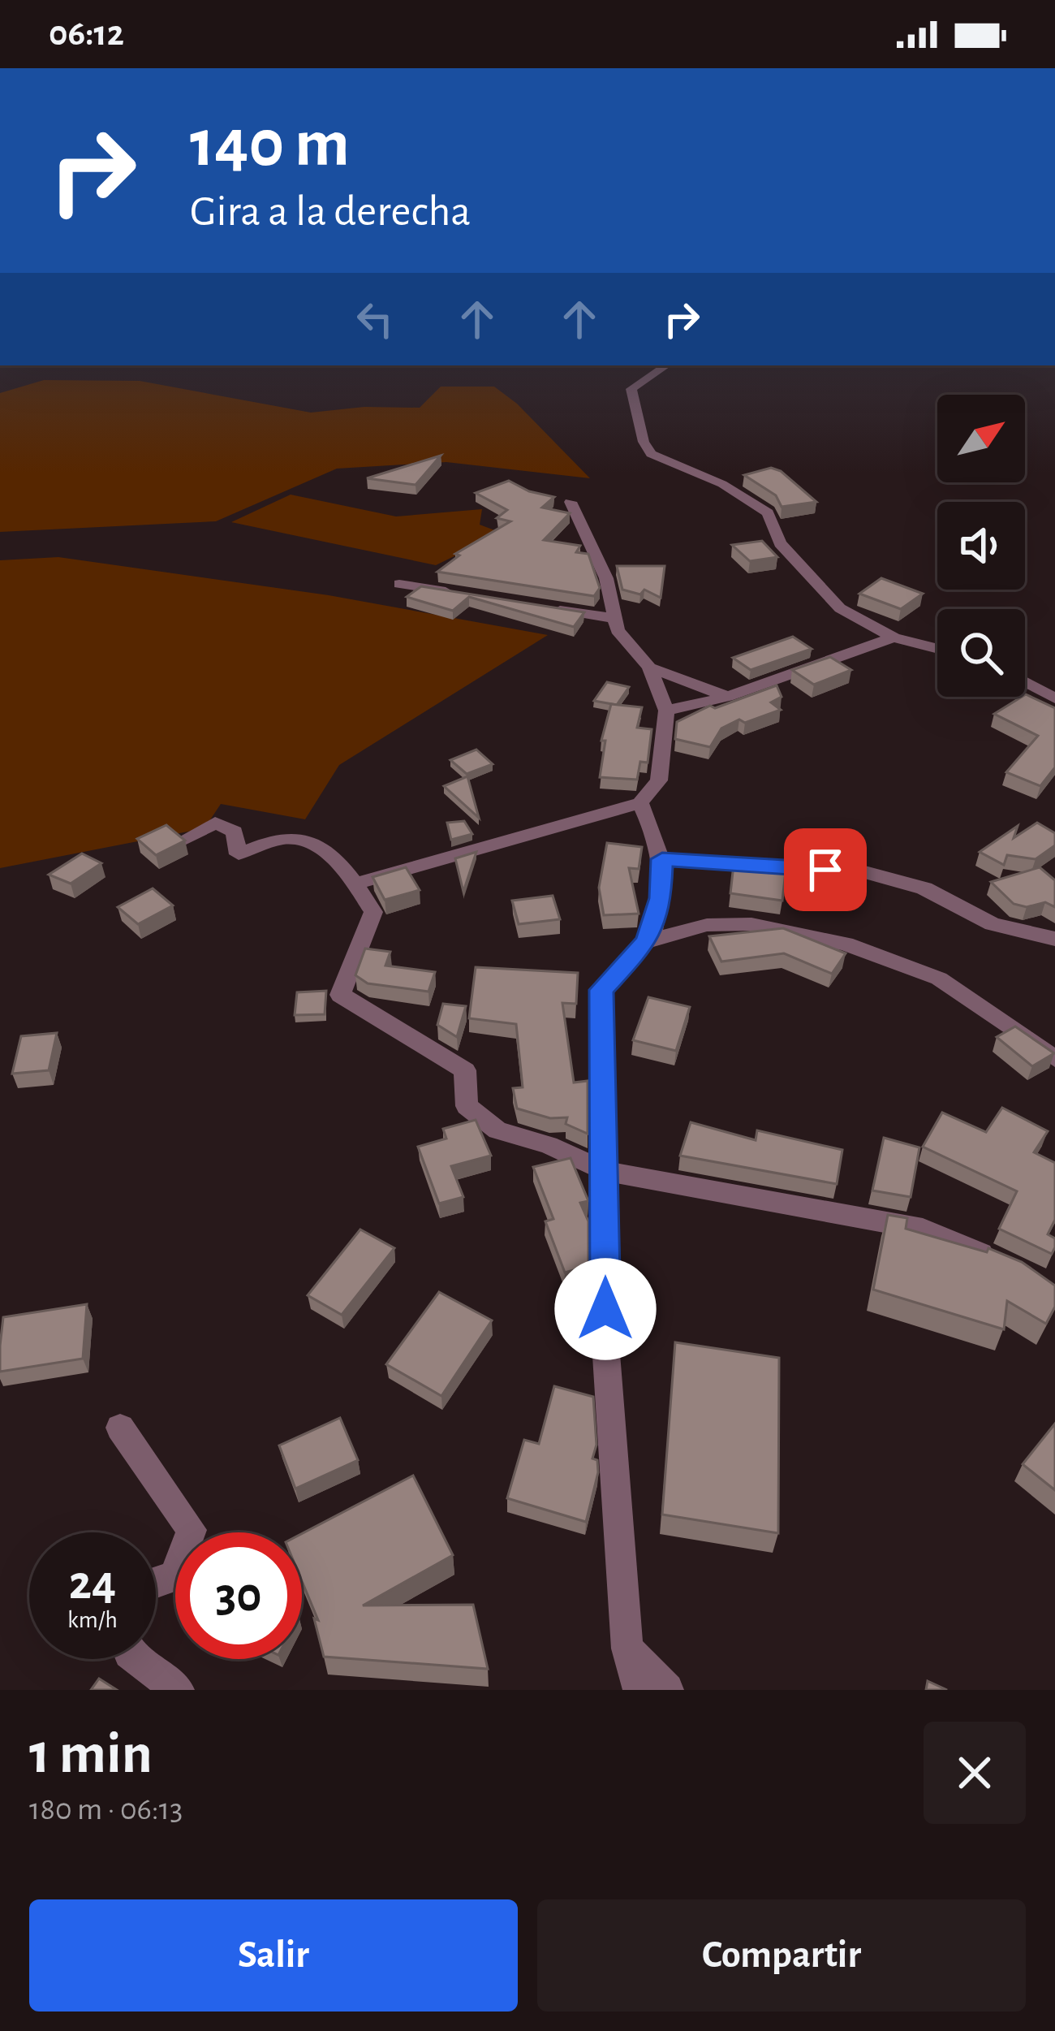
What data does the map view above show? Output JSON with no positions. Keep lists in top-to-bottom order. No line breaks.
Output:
{"north":"top right","page":{"status":"06:12","turn":["140 m","Gira a la derecha"],"speed":"24 km/h","limit":"30","heading":["1 min","180 m · 06:13"],"buttons":["Salir","Compartir"]}}
